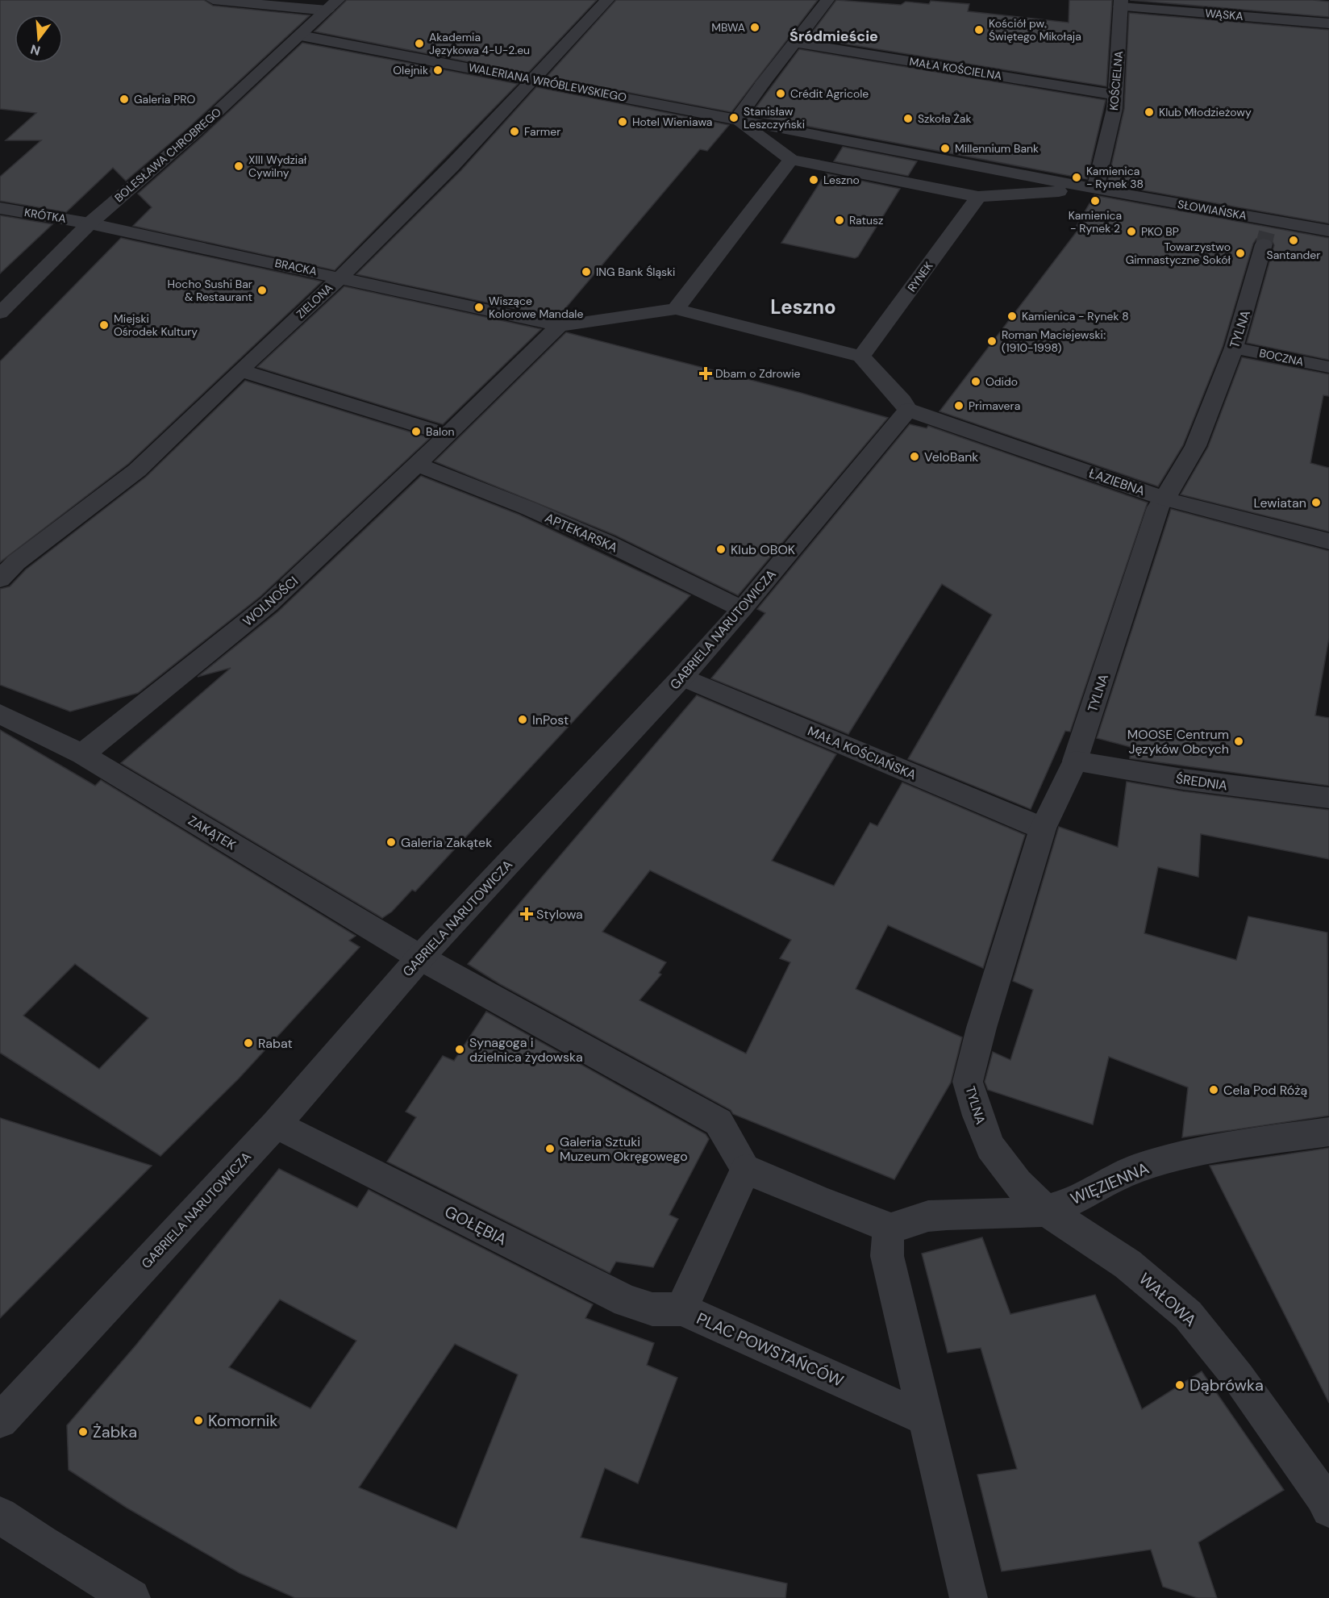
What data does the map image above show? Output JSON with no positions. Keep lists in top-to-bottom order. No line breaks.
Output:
{"streets":{"street":["WĄSKA","MAŁA KOŚCIELNA","KOŚCIELNA","WALERIANA WRÓBLEWSKIEGO","BOLESŁAWA CHROBREGO","SŁOWIAŃSKA","KRÓTKA","BRACKA","RYNEK","ZIELONA","TYLNA","BOCZNA","ŁAZIEBNA","APTEKARSKA","WOLNOŚCI","GABRIELA NARUTOWICZA","MAŁA KOŚCIAŃSKA","ŚREDNIA","ZAKĄTEK","WIĘZIENNA","GOŁĘBIA","WAŁOWA","PLAC POWSTAŃCÓW"]},"crossings":[["WĄSKA","KOŚCIELNA"],["MAŁA KOŚCIELNA","KOŚCIELNA"],["KOŚCIELNA","WALERIANA WRÓBLEWSKIEGO"],["KOŚCIELNA","SŁOWIAŃSKA"],["WALERIANA WRÓBLEWSKIEGO","BOLESŁAWA CHROBREGO"],["WALERIANA WRÓBLEWSKIEGO","SŁOWIAŃSKA"],["WALERIANA WRÓBLEWSKIEGO","ZIELONA"],["BOLESŁAWA CHROBREGO","KRÓTKA"],["BOLESŁAWA CHROBREGO","BRACKA"],["SŁOWIAŃSKA","TYLNA"],["KRÓTKA","BRACKA"],["BRACKA","ZIELONA"],["BRACKA","WOLNOŚCI"],["TYLNA","BOCZNA"],["TYLNA","ŁAZIEBNA"],["TYLNA","MAŁA KOŚCIAŃSKA"],["TYLNA","ŚREDNIA"],["TYLNA","WAŁOWA"],["ŁAZIEBNA","GABRIELA NARUTOWICZA"],["APTEKARSKA","WOLNOŚCI"],["APTEKARSKA","GABRIELA NARUTOWICZA"],["WOLNOŚCI","ZAKĄTEK"],["GABRIELA NARUTOWICZA","MAŁA KOŚCIAŃSKA"],["GABRIELA NARUTOWICZA","ZAKĄTEK"],["GABRIELA NARUTOWICZA","GOŁĘBIA"],["ZAKĄTEK","PLAC POWSTAŃCÓW"],["WIĘZIENNA","WAŁOWA"],["GOŁĘBIA","PLAC POWSTAŃCÓW"]],"districts":["Śródmieście","Leszno"],"places":{"other":["MBWA","Kościół pw. Świętego Mikołaja","Akademia Językowa 4-U-2.eu","Olejnik","Crédit Agricole","Galeria PRO","Klub Młodzieżowy","Stanisław Leszczyński","Szkoła Żak","Hotel Wieniawa","Farmer","Millennium Bank","XIII Wydział Cywilny","Kamienica - Rynek 38","Leszno","Kamienica - Rynek 2","Ratusz","PKO BP","Santander","Towarzystwo Gimnastyczne Sokół","ING Bank Śląski","Hocho Sushi Bar & Restaurant","Wiszące Kolorowe Mandale","Kamienica - Rynek 8","Miejski Ośrodek Kultury","Roman Maciejewski: (1910-1998)","Odido","Primavera","Balon","VeloBank","Lewiatan","Klub OBOK","InPost","MOOSE Centrum Języków Obcych","Galeria Zakątek","Rabat","Synagoga i dzielnica żydowska","Cela Pod Różą","Galeria Sztuki Muzeum Okręgowego","Dąbrówka","Komornik","Żabka"],"health":["Dbam o Zdrowie","Stylowa"]},"north":"bottom"}
